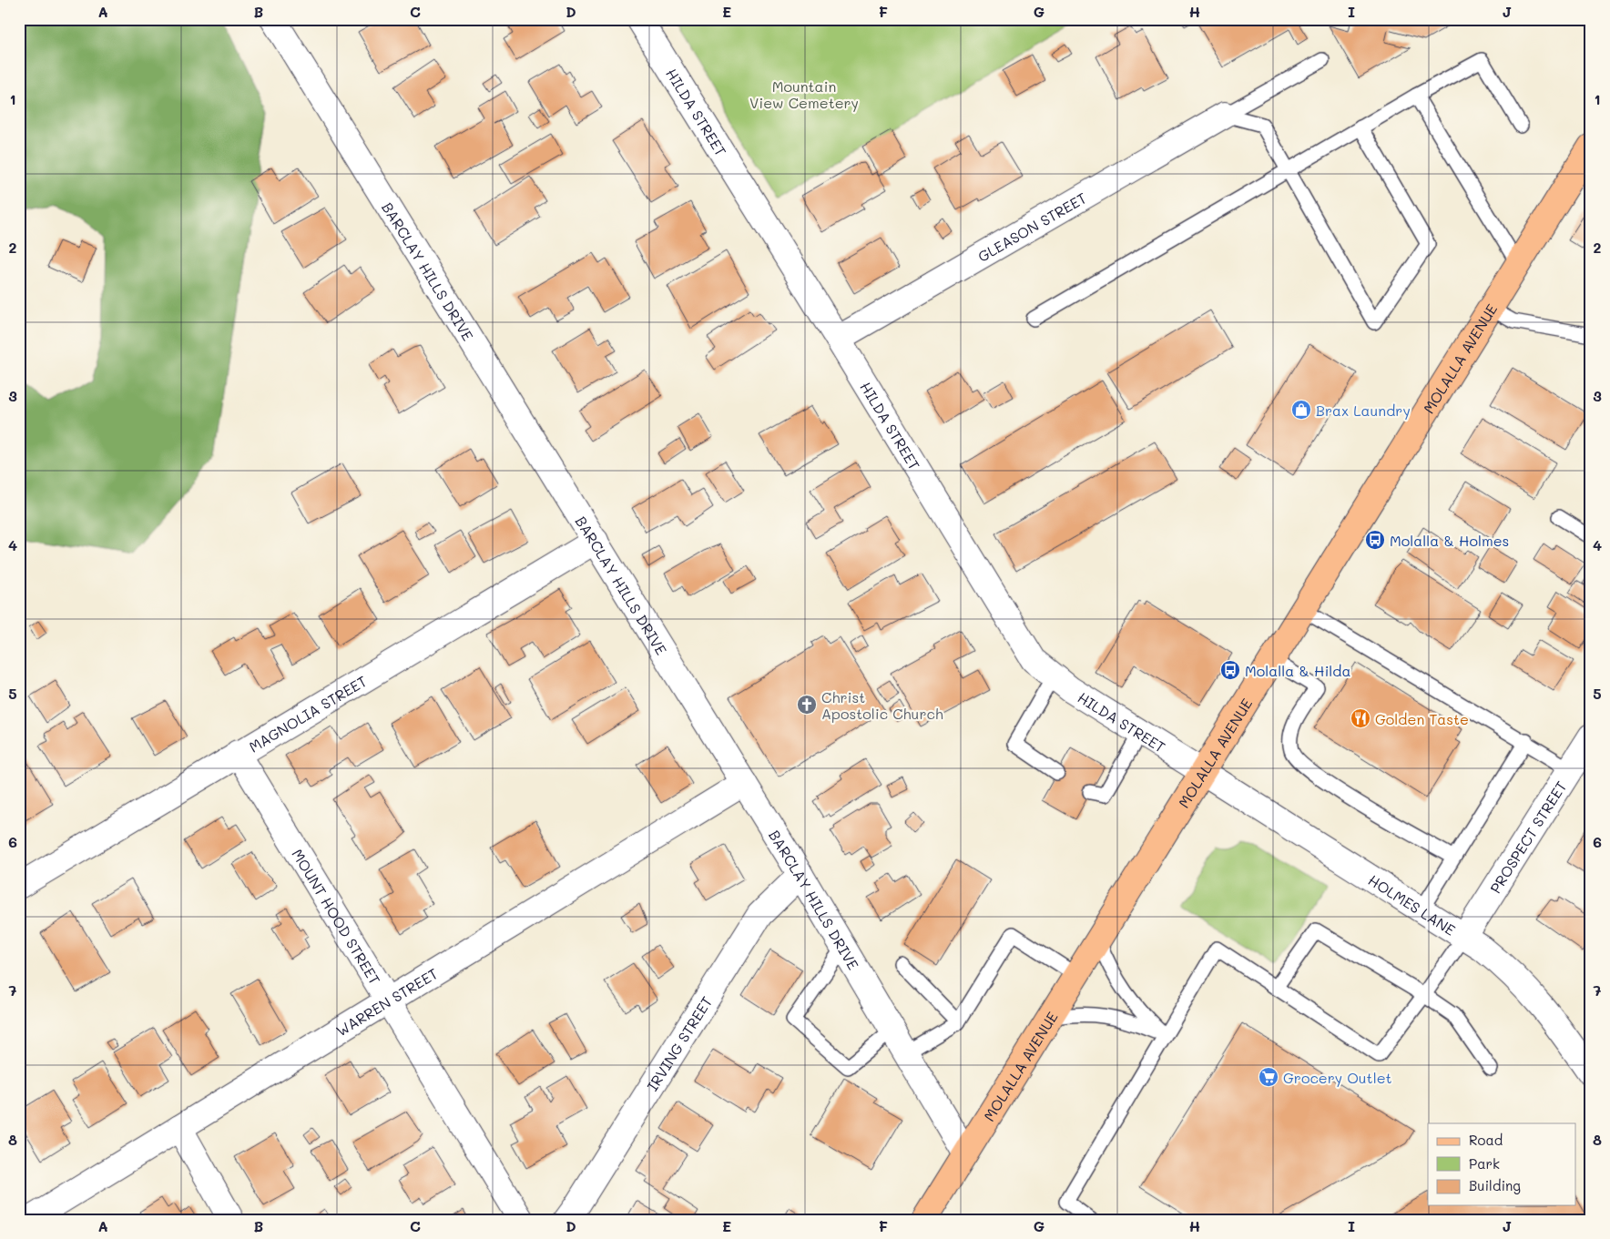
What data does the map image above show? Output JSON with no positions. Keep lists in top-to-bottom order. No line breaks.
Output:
{"streets":{"main road":["MOLALLA AVENUE"],"street":["HILDA STREET","GLEASON STREET","BARCLAY HILLS DRIVE","MAGNOLIA STREET","PROSPECT STREET","HOLMES LANE","MOUNT HOOD STREET","WARREN STREET","IRVING STREET"]},"crossings":[["HILDA STREET","GLEASON STREET"],["HILDA STREET","MOLALLA AVENUE"],["HILDA STREET","HOLMES LANE"],["BARCLAY HILLS DRIVE","MOLALLA AVENUE"],["BARCLAY HILLS DRIVE","MAGNOLIA STREET"],["BARCLAY HILLS DRIVE","WARREN STREET"],["BARCLAY HILLS DRIVE","IRVING STREET"],["MOLALLA AVENUE","HOLMES LANE"],["MAGNOLIA STREET","MOUNT HOOD STREET"],["PROSPECT STREET","HOLMES LANE"],["MOUNT HOOD STREET","WARREN STREET"]],"parks":["Mountain View Cemetery"],"places":{"shop":["Brax Laundry"],"bus stop":["Molalla & Holmes","Molalla & Hilda"],"church":["Christ Apostolic Church"],"restaurant":["Golden Taste"],"supermarket":["Grocery Outlet"]},"legend":["Road","Park","Building"],"grid":{"columns":["A","B","C","D","E","F","G","H","I","J"],"rows":["1","2","3","4","5","6","7","8"]}}
